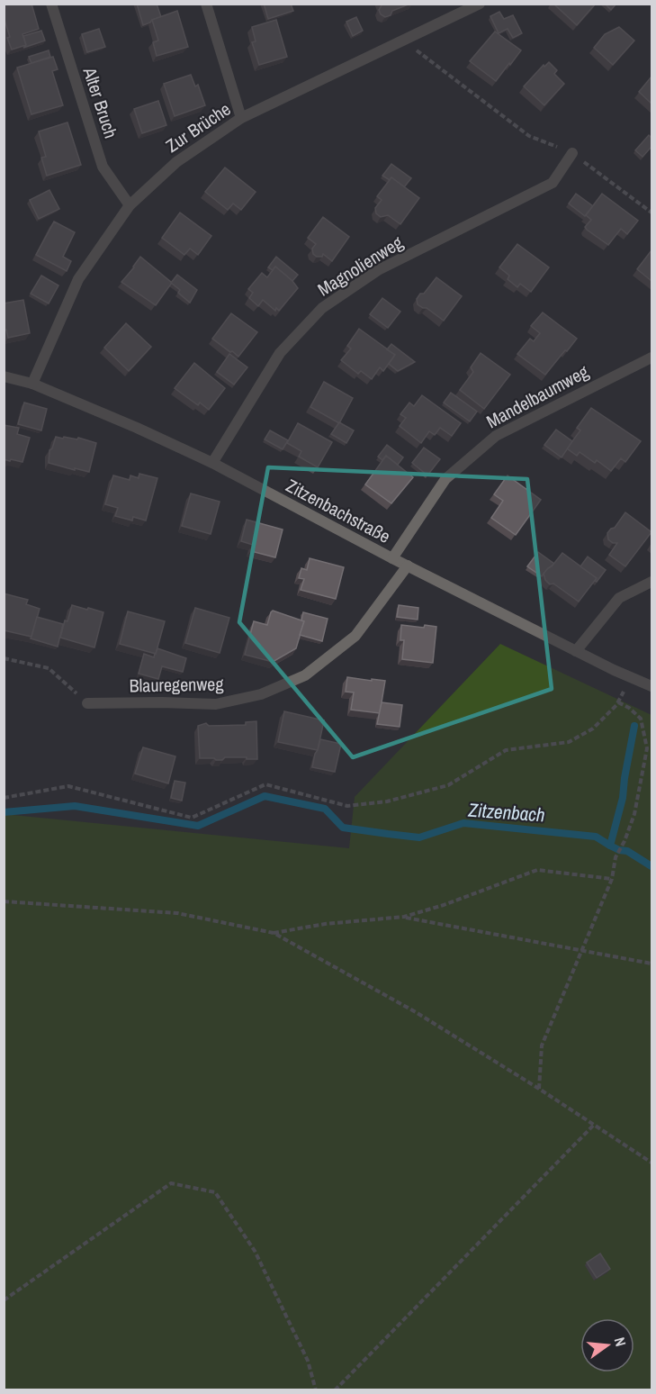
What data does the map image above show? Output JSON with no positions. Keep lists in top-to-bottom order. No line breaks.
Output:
{"streets":{"street":["Alter Bruch","Zur Brüche","Magnolienweg","Mandelbaumweg","Zitzenbachstraße","Blauregenweg"]},"crossings":[["Alter Bruch","Zur Brüche"],["Zur Brüche","Zitzenbachstraße"],["Magnolienweg","Zitzenbachstraße"],["Mandelbaumweg","Zitzenbachstraße"],["Zitzenbachstraße","Blauregenweg"]],"water":["Zitzenbach"],"north":"right"}
